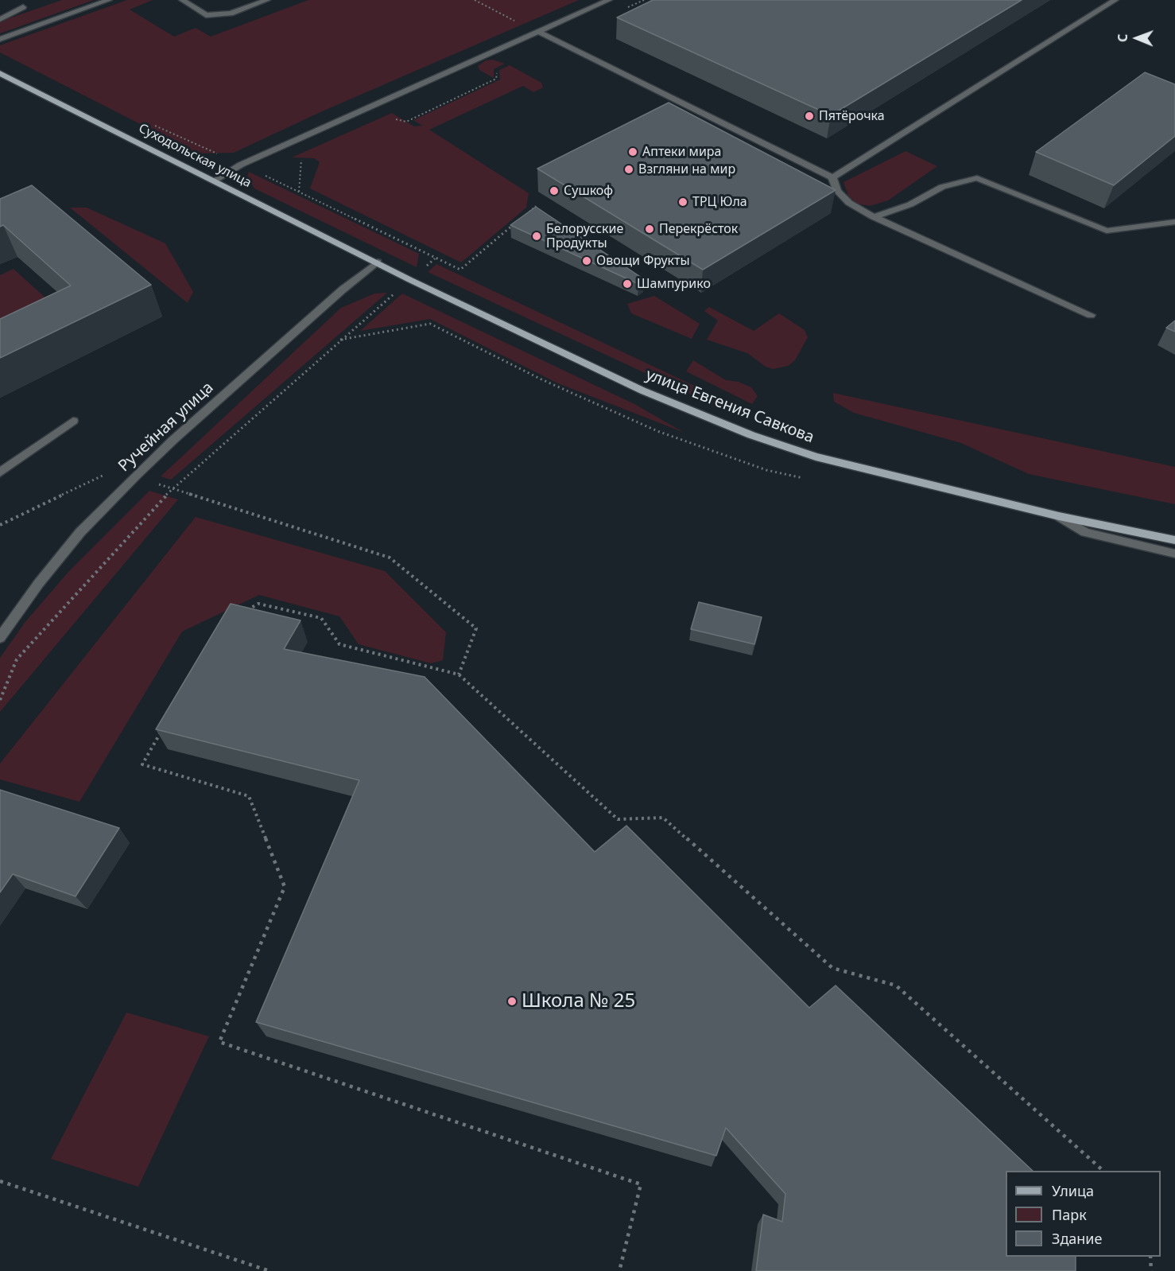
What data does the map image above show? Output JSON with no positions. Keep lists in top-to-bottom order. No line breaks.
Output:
{"streets":{"main road":["Суходольская улица","улица Евгения Савкова"],"street":["Ручейная улица"]},"crossings":[["Суходольская улица","улица Евгения Савкова"],["Суходольская улица","Ручейная улица"],["улица Евгения Савкова","Ручейная улица"]],"places":["Пятёрочка","Аптеки мира","Взгляни на мир","Сушкоф","ТРЦ Юла","Перекрёсток","Белорусские Продукты","Овощи Фрукты","Шампурико","Школа № 25"],"legend":["Улица","Парк","Здание"],"north":"left"}
